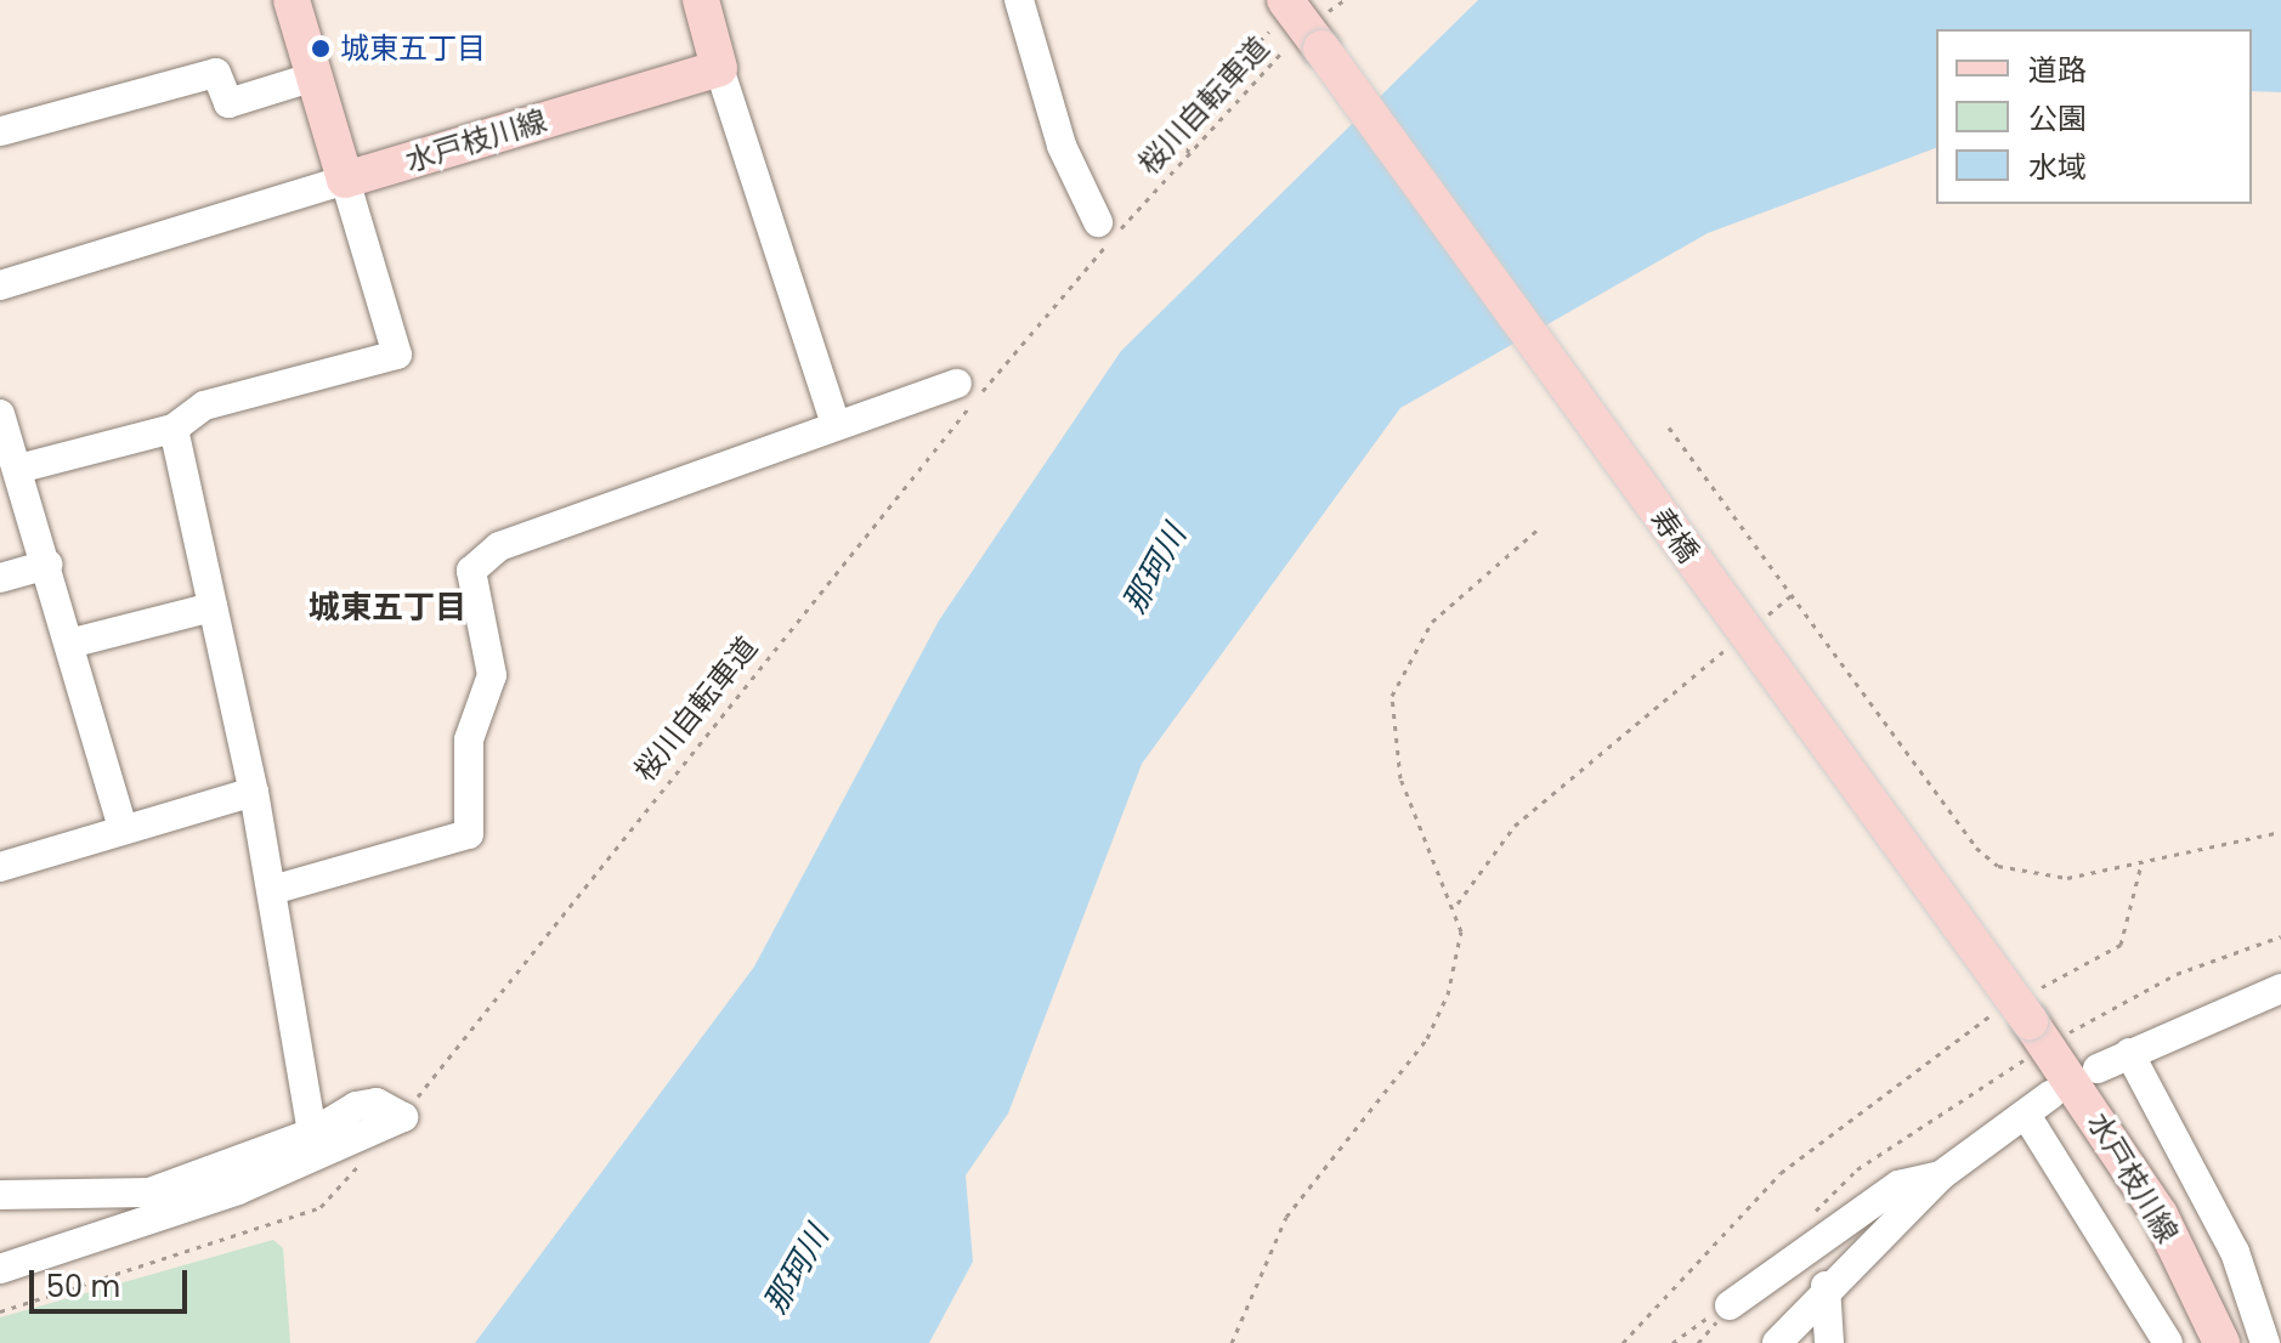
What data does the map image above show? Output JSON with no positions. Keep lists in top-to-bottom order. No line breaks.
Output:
{"streets":{"main road":["水戸枝川線","寿橋"],"path":["桜川自転車道"]},"crossings":[["桜川自転車道","寿橋"],["水戸枝川線","寿橋"]],"districts":["城東五丁目"],"water":["那珂川"],"places":["城東五丁目"],"legend":["道路","公園","水域"],"scale_bar":"50 m"}
